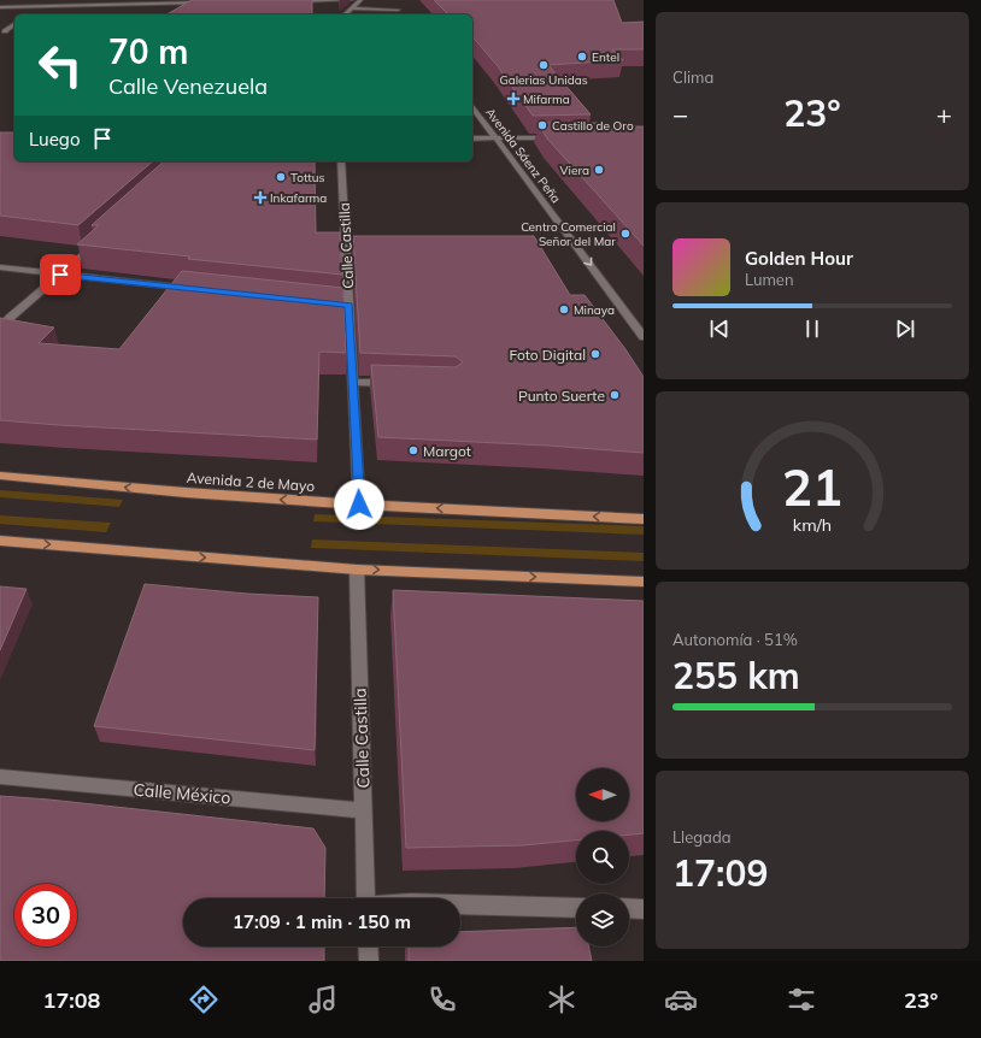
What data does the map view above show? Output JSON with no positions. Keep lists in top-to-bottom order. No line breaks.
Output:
{"streets":{"main road":["Avenida 2 de Mayo"],"street":["Avenida Sáenz Peña","Calle Castilla","Calle México"]},"crossings":[["Calle Castilla","Avenida 2 de Mayo"],["Calle Castilla","Calle México"]],"one_way":["Avenida Sáenz Peña"],"places":{"other":["Entel","Galerias Unidas","Castillo de Oro","Viera","Tottus","Centro Comercial Señor del Mar","Minaya","Foto Digital","Punto Suerte","Margot"],"health":["Mifarma","Inkafarma"]},"north":"left","page":{"tile":["Clima",["Autonomía · 51%","255 km"],["Llegada","17:09"]],"turn":["70 m","Calle Venezuela"],"heat":["−","23°","+"],"then":"Luego","song":["Golden Hour","Lumen"],"limit":"30","trip":"17:09 · 1 min · 150 m","tabs":["17:08","23°"],"gauge":["21","km/h"]}}
